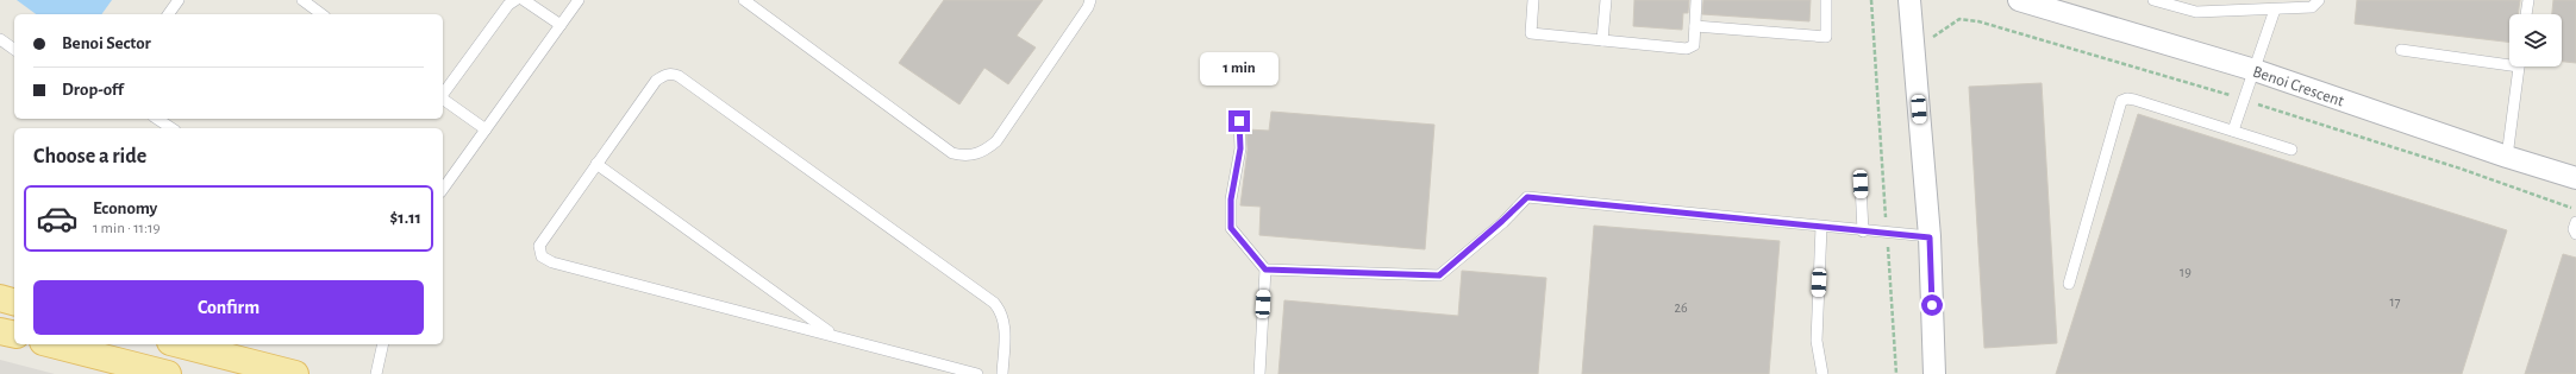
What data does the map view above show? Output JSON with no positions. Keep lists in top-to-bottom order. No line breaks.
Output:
{"streets":{"street":["Benoi Crescent"]},"house_numbers":["19","17","26"],"page":{"banner":["Benoi Sector","Drop-off"],"bubble":"1 min","heading":"Choose a ride","list":[{"name":"Economy","note":"1 min · 11:19","value":"$1.11"}],"buttons":"Confirm"}}
